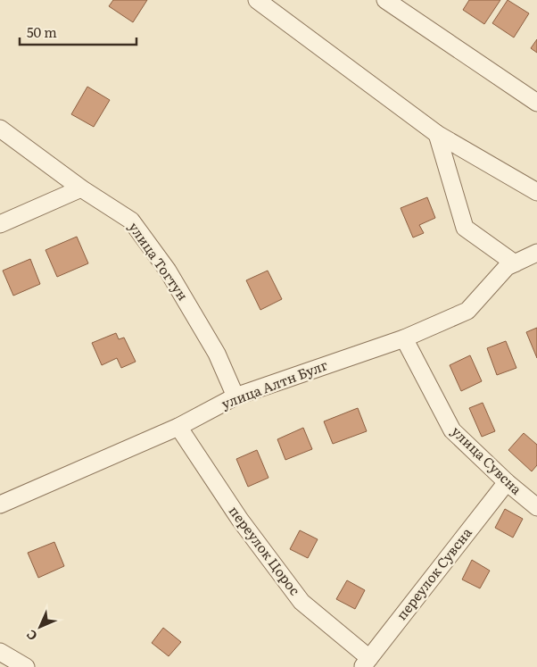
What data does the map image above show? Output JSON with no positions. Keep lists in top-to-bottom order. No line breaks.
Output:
{"streets":{"street":["улица Тогтун","улица Алтн Булг","улица Сувсна","переулок Цорос","переулок Сувсна"]},"crossings":[["улица Тогтун","улица Алтн Булг"],["улица Алтн Булг","улица Сувсна"],["улица Алтн Булг","переулок Цорос"],["улица Сувсна","переулок Сувсна"],["переулок Цорос","переулок Сувсна"]],"scale_bar":"50 m","north":"bottom left"}
